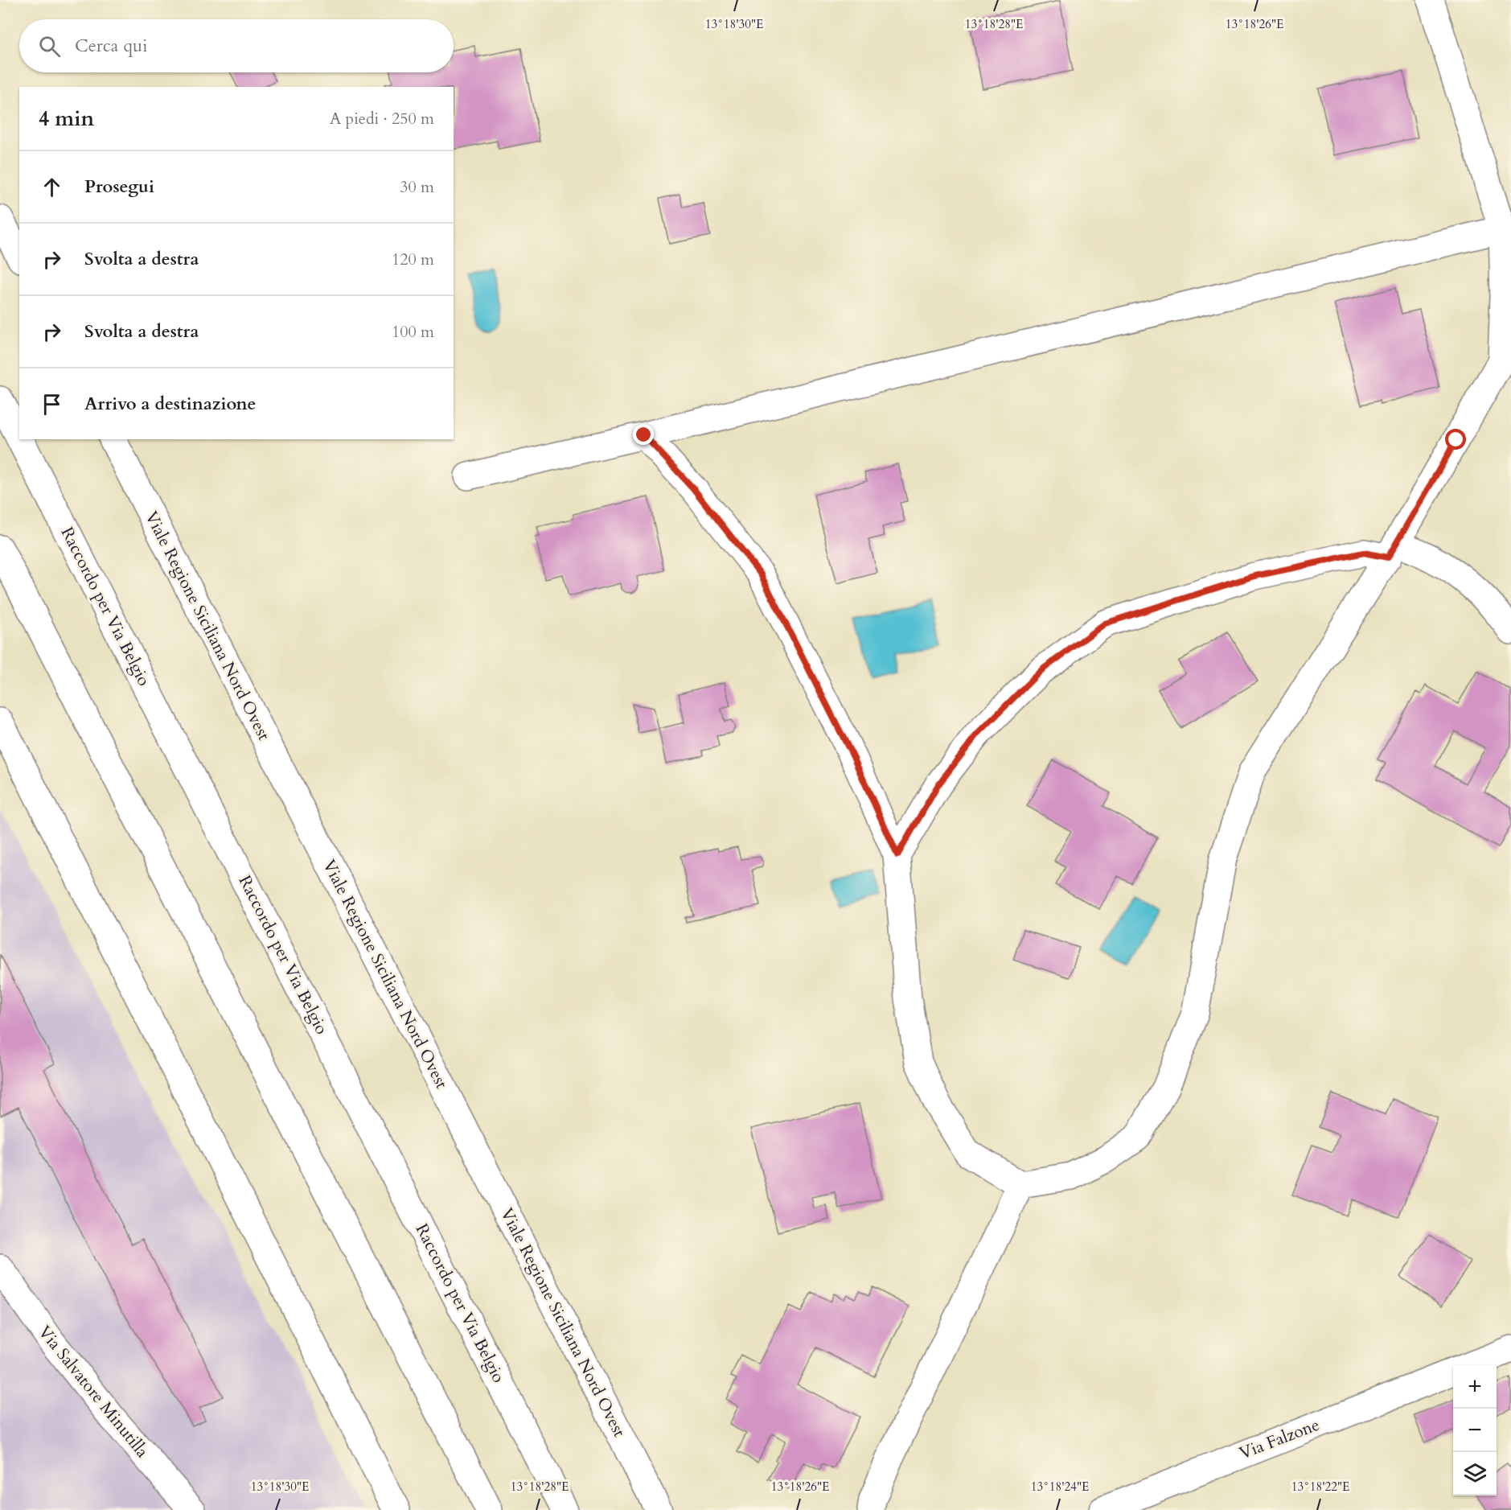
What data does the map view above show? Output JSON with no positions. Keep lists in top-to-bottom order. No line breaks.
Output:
{"streets":{"main road":["Raccordo per Via Belgio","Viale Regione Siciliana Nord Ovest","Via Salvatore Minutilla","Via Falzone"]},"page":{"search":"Cerca qui","heading":["4 min","A piedi · 250 m"],"list":[["Prosegui","30 m"],["Svolta a destra","120 m"],["Svolta a destra","100 m"],"Arrivo a destinazione"],"map_buttons":["+","−"]},"coordinates":["13°18'30\"E","13°18'28\"E","13°18'26\"E","13°18'24\"E","13°18'22\"E"]}
